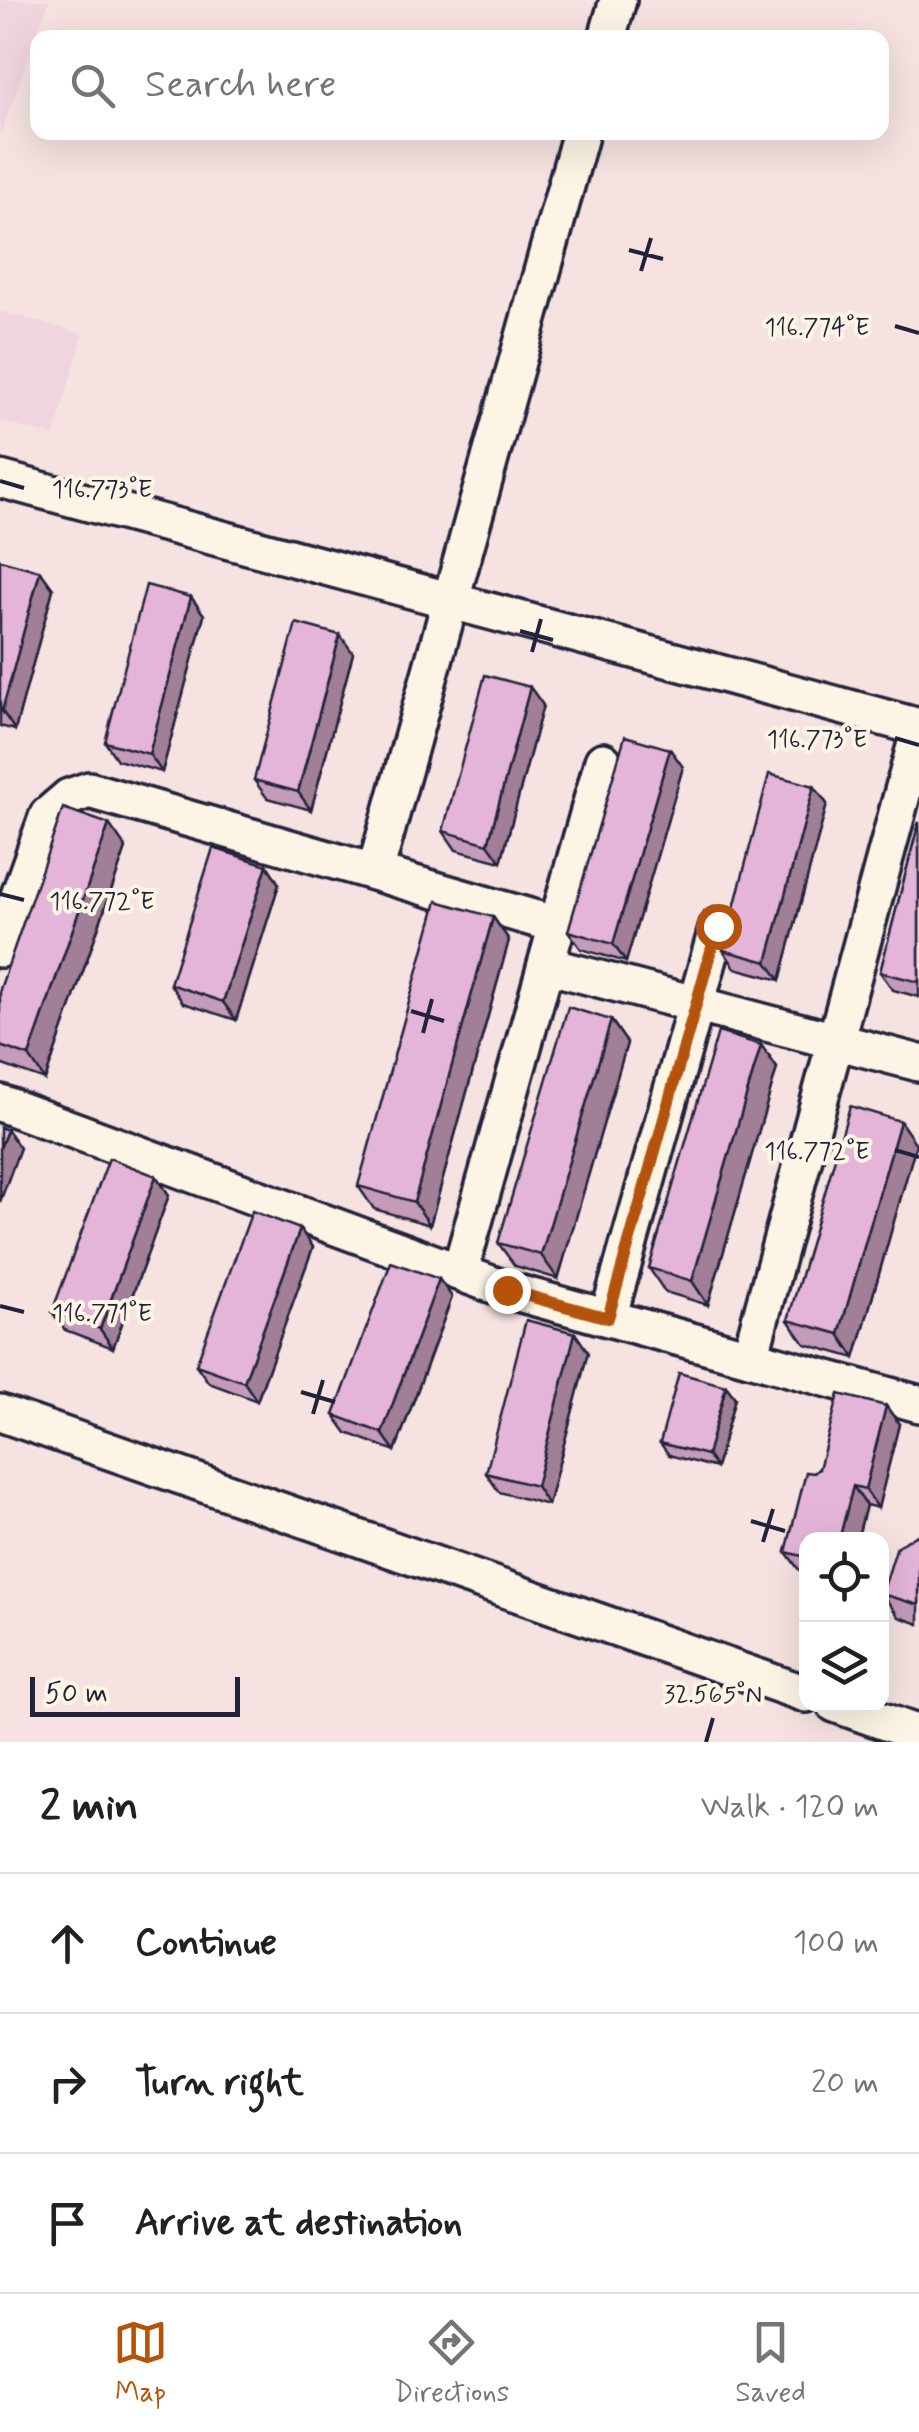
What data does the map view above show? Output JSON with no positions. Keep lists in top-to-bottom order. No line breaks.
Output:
{"scale_bar":"50 m","page":{"search":"Search here","scale":"50 m","heading":["2 min","Walk · 120 m"],"list":[["Continue","100 m"],["Turn right","20 m"],"Arrive at destination"],"nav":["Map","Directions","Saved"]},"coordinates":["116.774°E","116.773°E","116.772°E","116.771°E","32.565°N"]}
